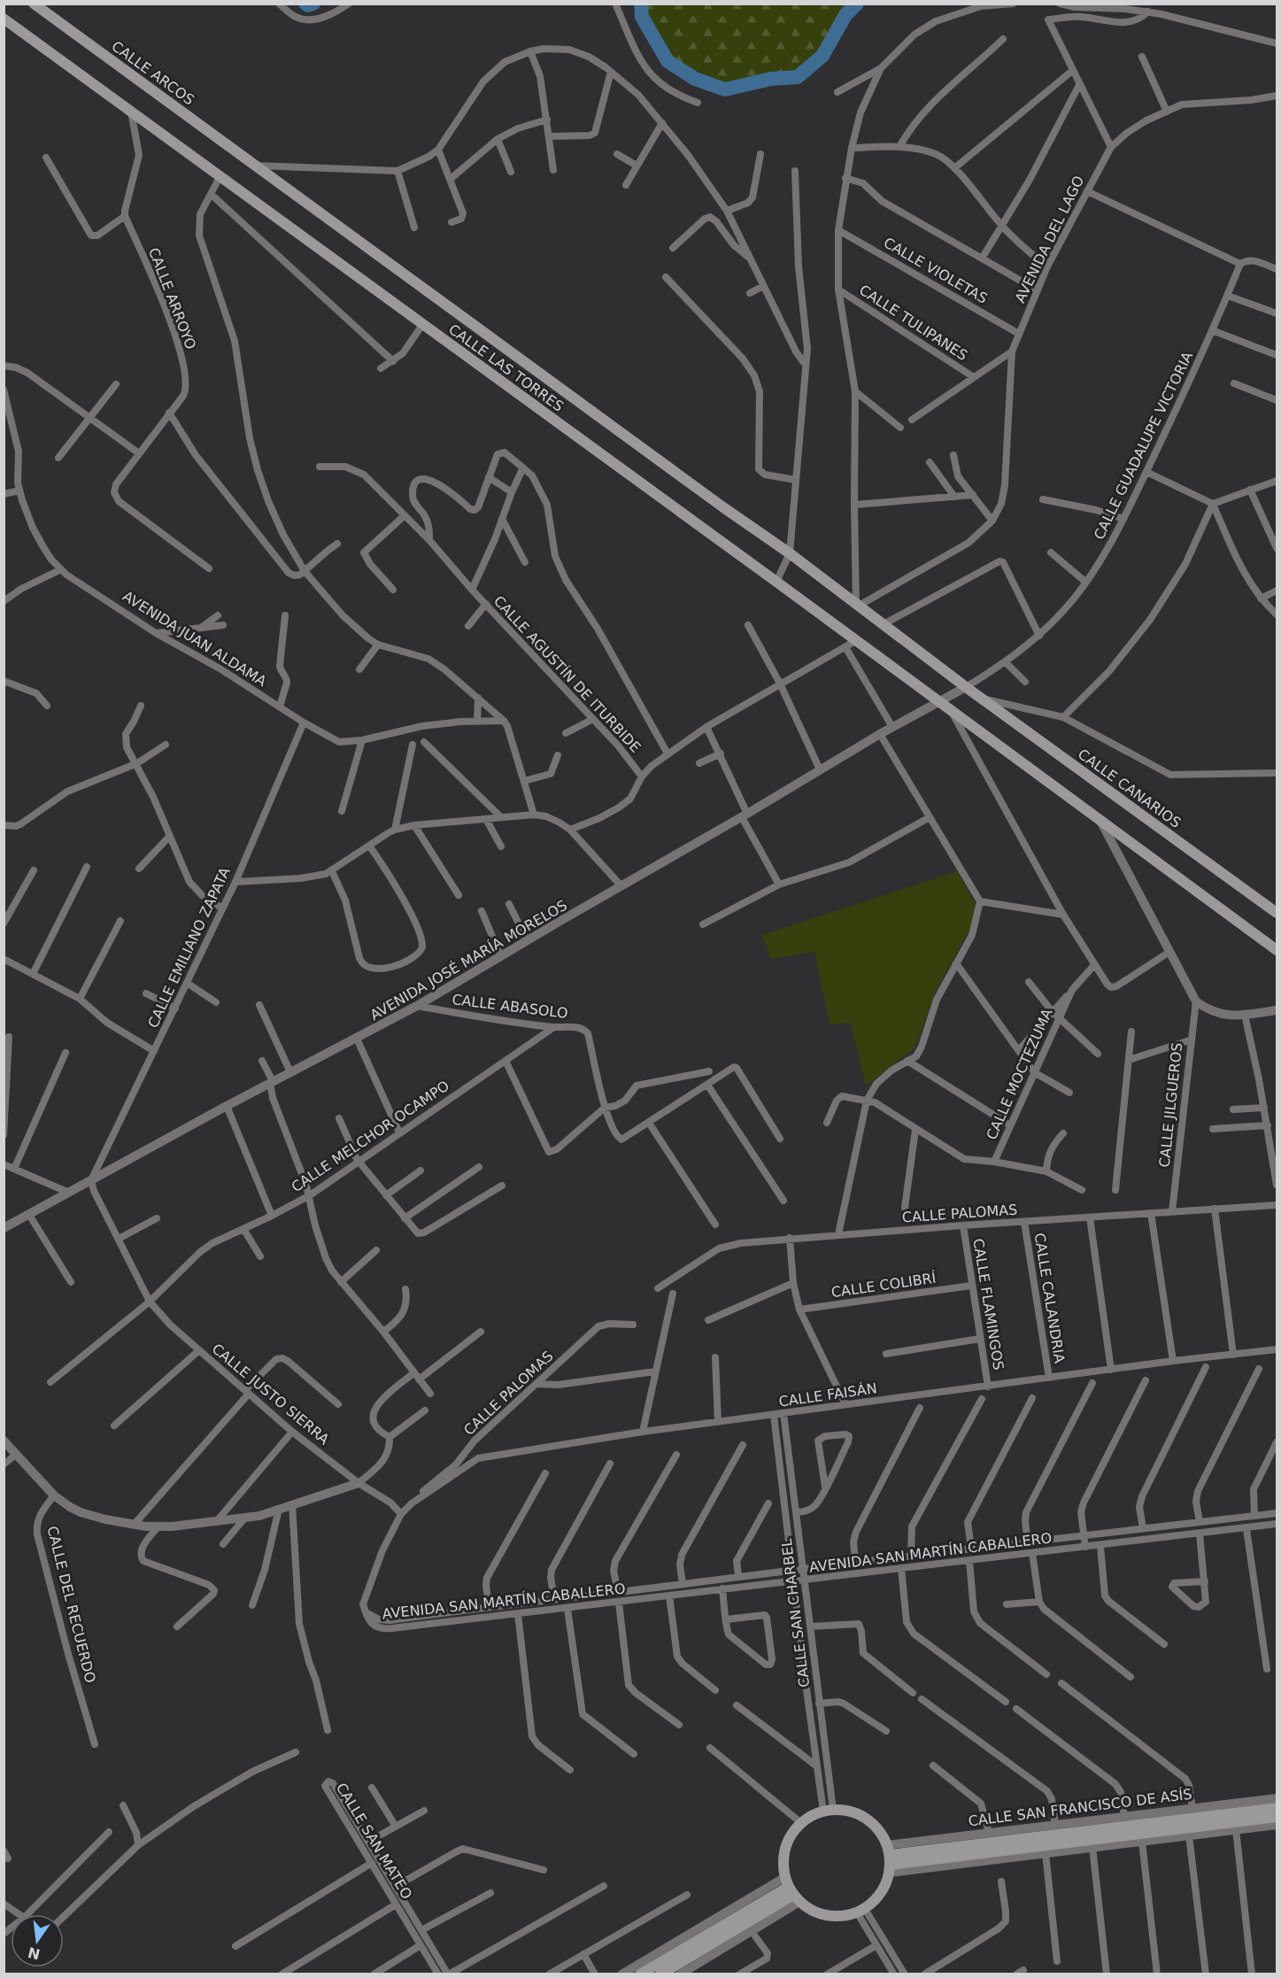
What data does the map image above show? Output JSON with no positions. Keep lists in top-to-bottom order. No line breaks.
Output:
{"streets":{"main road":["CALLE ARCOS","CALLE LAS TORRES","CALLE CANARIOS","CALLE SAN FRANCISCO DE ASÍS"],"street":["AVENIDA DEL LAGO","CALLE VIOLETAS","CALLE ARROYO","CALLE TULIPANES","CALLE GUADALUPE VICTORIA","AVENIDA JUAN ALDAMA","CALLE AGUSTÍN DE ITURBIDE","CALLE EMILIANO ZAPATA","AVENIDA JOSÉ MARÍA MORELOS","CALLE ABASOLO","CALLE MOCTEZUMA","CALLE JILGUEROS","CALLE MELCHOR OCAMPO","CALLE PALOMAS","CALLE COLIBRÍ","CALLE CALANDRIA","CALLE FLAMINGOS","CALLE JUSTO SIERRA","CALLE FAISÁN","AVENIDA SAN MARTÍN CABALLERO","CALLE DEL RECUERDO","CALLE SAN CHARBEL","CALLE SAN MATEO"]},"crossings":[["CALLE ARCOS","CALLE LAS TORRES"],["AVENIDA DEL LAGO","CALLE VIOLETAS"],["AVENIDA DEL LAGO","CALLE LAS TORRES"],["CALLE LAS TORRES","CALLE GUADALUPE VICTORIA"],["CALLE LAS TORRES","CALLE AGUSTÍN DE ITURBIDE"],["CALLE LAS TORRES","CALLE CANARIOS"],["CALLE LAS TORRES","AVENIDA JOSÉ MARÍA MORELOS"],["CALLE GUADALUPE VICTORIA","CALLE CANARIOS"],["CALLE GUADALUPE VICTORIA","AVENIDA JOSÉ MARÍA MORELOS"],["AVENIDA JUAN ALDAMA","CALLE EMILIANO ZAPATA"],["CALLE EMILIANO ZAPATA","AVENIDA JOSÉ MARÍA MORELOS"],["CALLE EMILIANO ZAPATA","CALLE JUSTO SIERRA"],["AVENIDA JOSÉ MARÍA MORELOS","CALLE ABASOLO"],["AVENIDA JOSÉ MARÍA MORELOS","CALLE JUSTO SIERRA"],["CALLE ABASOLO","CALLE MELCHOR OCAMPO"],["CALLE JILGUEROS","CALLE PALOMAS"],["CALLE MELCHOR OCAMPO","CALLE JUSTO SIERRA"],["CALLE PALOMAS","CALLE CALANDRIA"],["CALLE PALOMAS","CALLE FLAMINGOS"],["CALLE PALOMAS","CALLE FAISÁN"],["CALLE COLIBRÍ","CALLE FLAMINGOS"],["CALLE CALANDRIA","CALLE FAISÁN"],["CALLE FLAMINGOS","CALLE FAISÁN"],["CALLE JUSTO SIERRA","CALLE FAISÁN"],["CALLE FAISÁN","CALLE SAN CHARBEL"],["AVENIDA SAN MARTÍN CABALLERO","CALLE SAN CHARBEL"],["CALLE SAN CHARBEL","CALLE SAN FRANCISCO DE ASÍS"]],"north":"bottom"}
